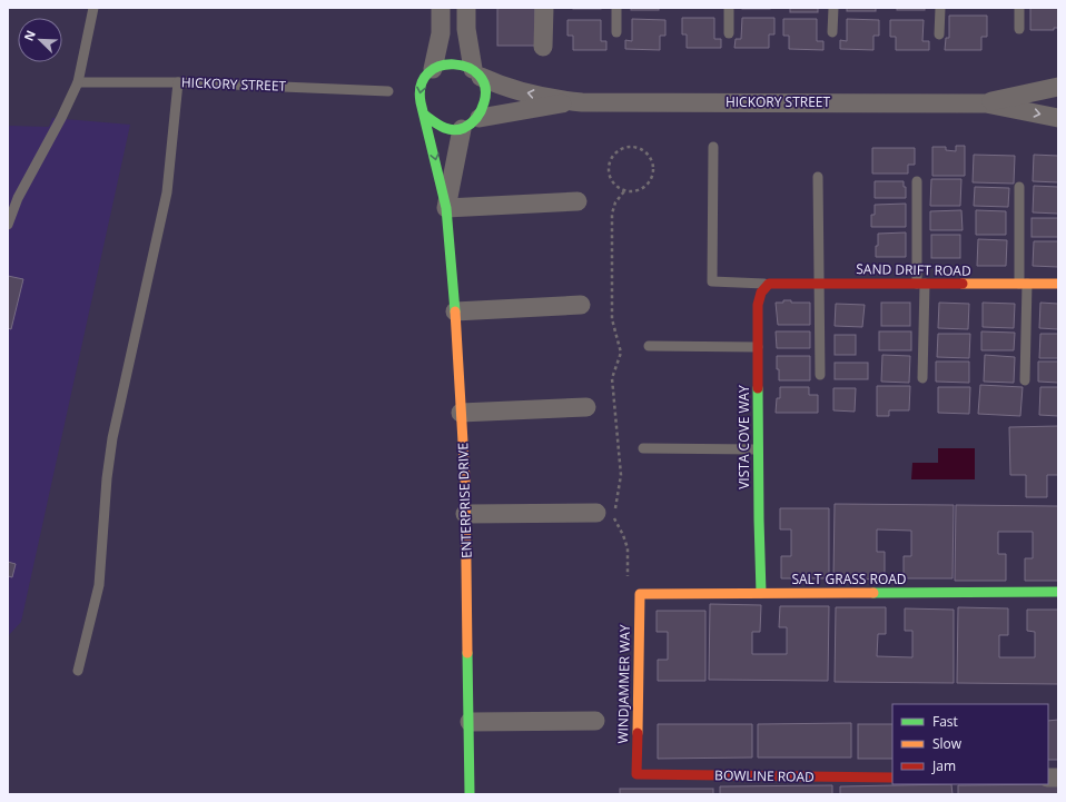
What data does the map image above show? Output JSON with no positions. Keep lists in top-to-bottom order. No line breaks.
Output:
{"streets":{"street":["HICKORY STREET","SAND DRIFT ROAD","VISTA COVE WAY","ENTERPRISE DRIVE","SALT GRASS ROAD","WINDJAMMER WAY","BOWLINE ROAD"]},"crossings":[["HICKORY STREET","ENTERPRISE DRIVE"],["SAND DRIFT ROAD","VISTA COVE WAY"],["VISTA COVE WAY","SALT GRASS ROAD"],["SALT GRASS ROAD","WINDJAMMER WAY"],["WINDJAMMER WAY","BOWLINE ROAD"]],"legend":["Fast","Slow","Jam"],"north":"top left"}
